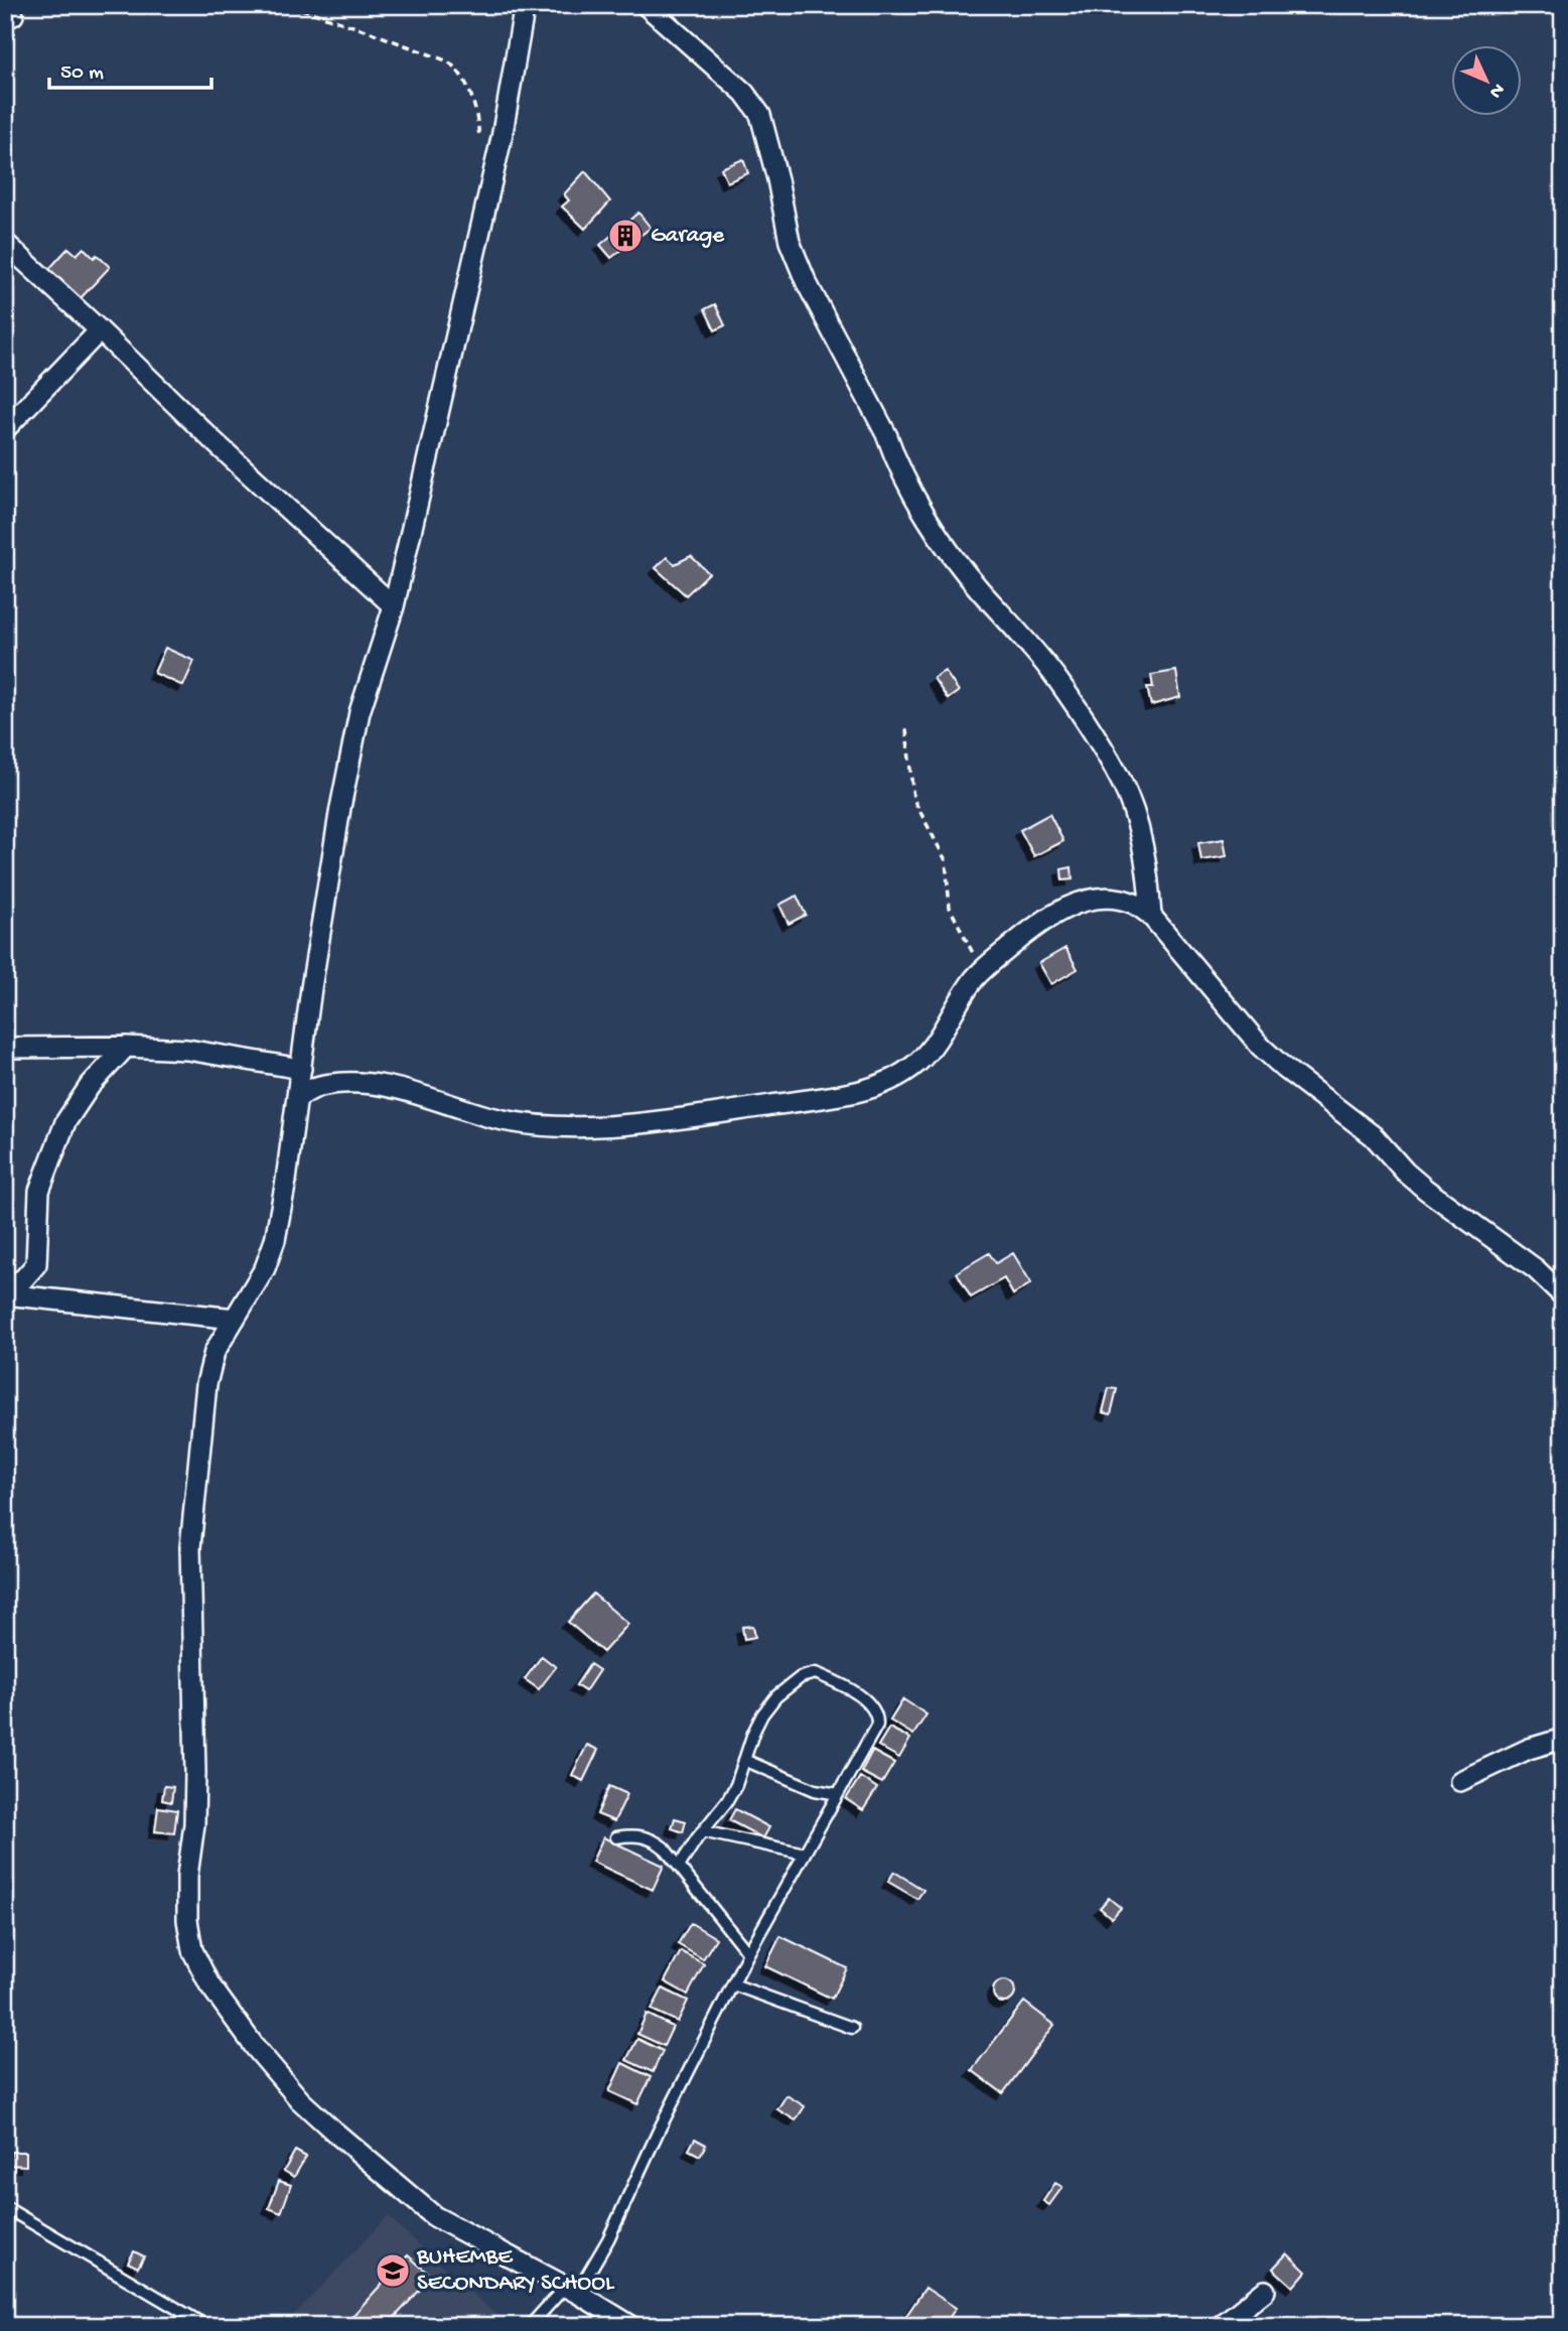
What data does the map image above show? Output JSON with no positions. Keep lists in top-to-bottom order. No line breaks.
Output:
{"places":{"building":["Garage"],"school or university":["BUHEMBE SECONDARY SCHOOL"]},"scale_bar":"50 m","north":"bottom right"}
